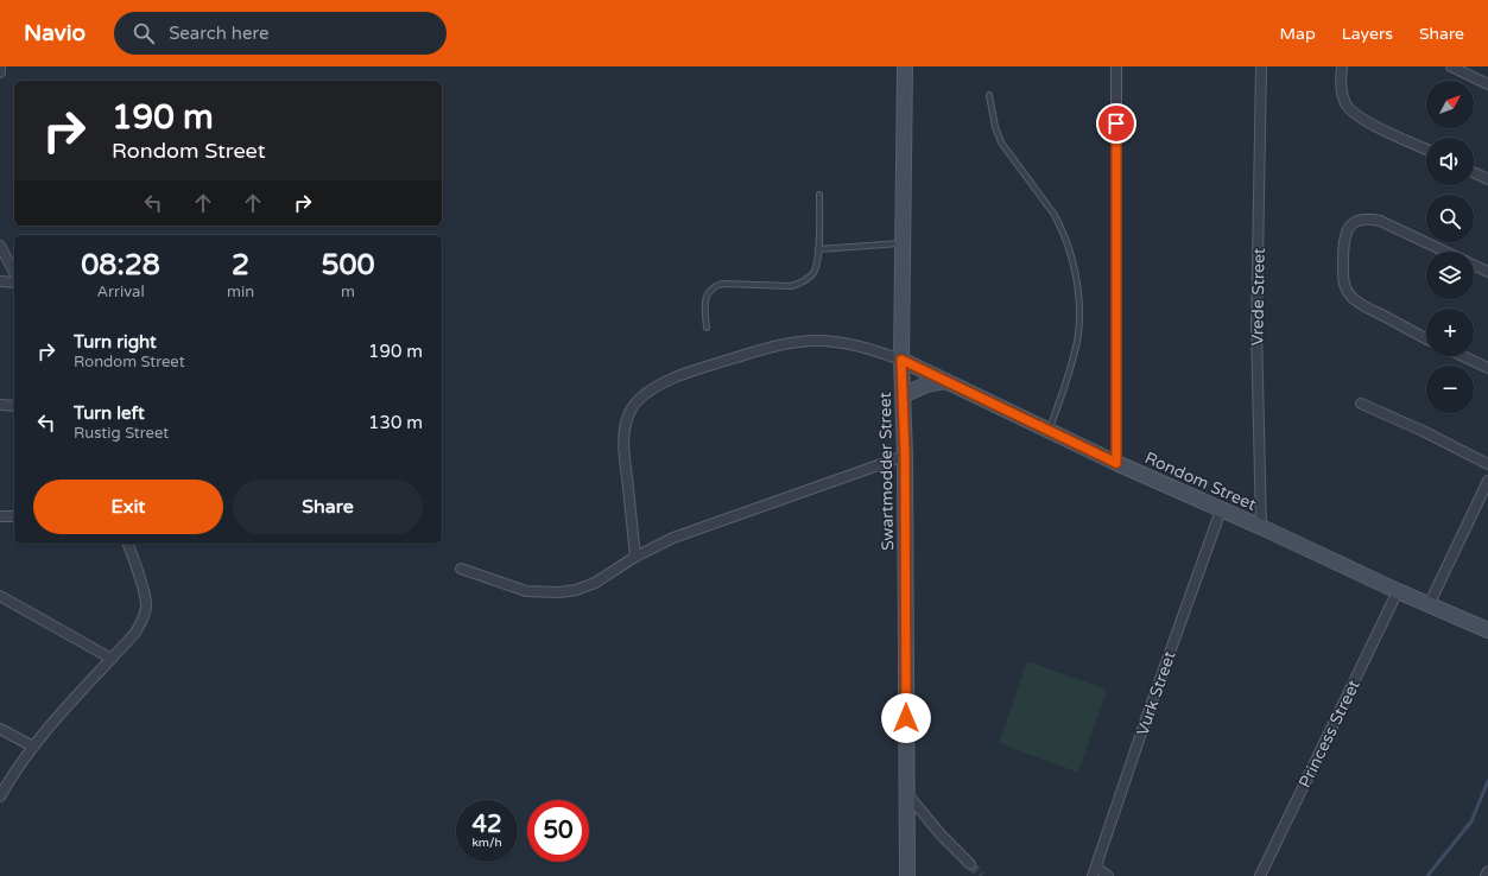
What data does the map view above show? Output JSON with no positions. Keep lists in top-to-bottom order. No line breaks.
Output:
{"streets":{"main road":["Swartmodder Street","Rondom Street"],"street":["Vrede Street","Vurk Street","Princess Street"]},"crossings":[["Vrede Street","Rondom Street"],["Swartmodder Street","Rondom Street"],["Rondom Street","Vurk Street"],["Rondom Street","Princess Street"]],"north":"top right","page":{"header":"Navio","search":"Search here","nav":["Map","Layers","Share"],"map_buttons":["+","−"],"turn":["190 m","Rondom Street"],"eta":["08:28","Arrival","2","min","500","m"],"list":[{"name":"Turn right","note":"Rondom Street","value":"190 m"},{"name":"Turn left","note":"Rustig Street","value":"130 m"}],"buttons":["Exit","Share"],"speed":"42 km/h","limit":"50"}}
